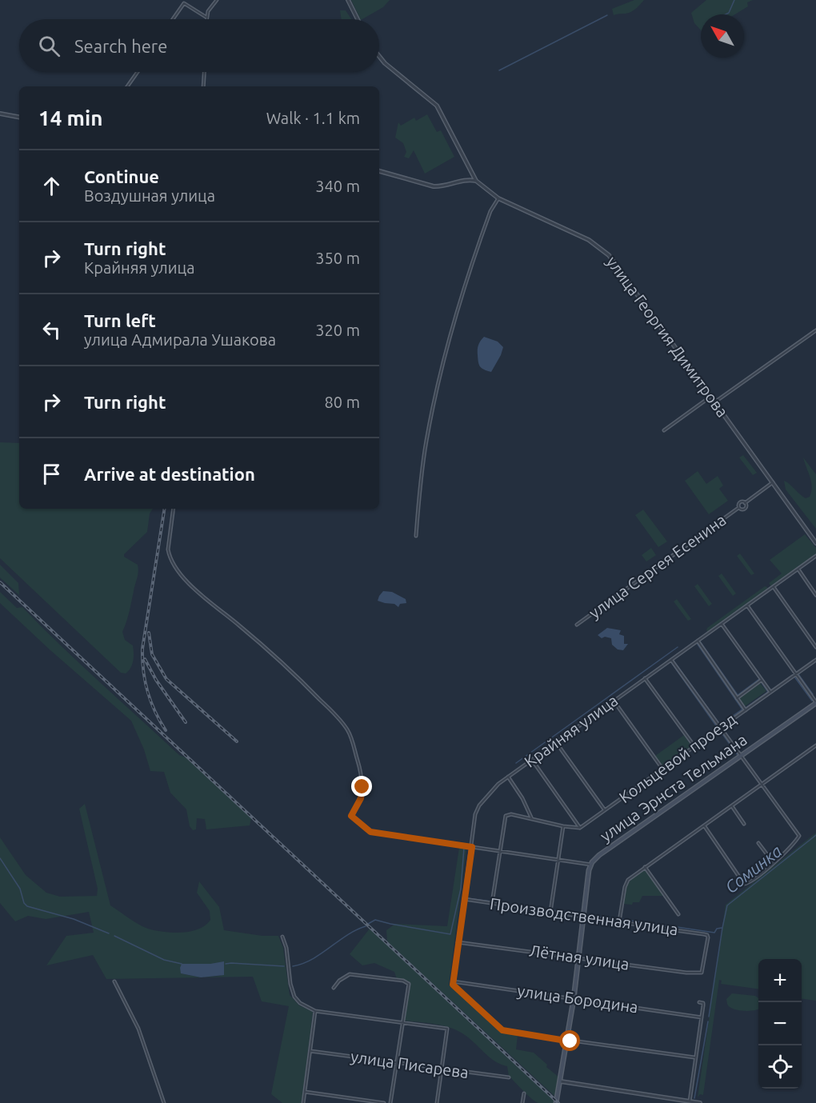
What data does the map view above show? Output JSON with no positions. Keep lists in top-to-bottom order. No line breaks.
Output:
{"streets":{"main road":["улица Эрнста Тельмана"],"street":["улица Георгия Димитрова","улица Сергея Есенина","Крайняя улица","Кольцевой проезд","Производственная улица","Лётная улица","улица Бородина","улица Писарева"]},"crossings":[["улица Георгия Димитрова","улица Сергея Есенина"],["Крайняя улица","Производственная улица"],["Крайняя улица","Лётная улица"],["Крайняя улица","улица Бородина"],["Производственная улица","Лётная улица"]],"water":["Соминка"],"north":"top left","page":{"search":"Search here","heading":["14 min","Walk · 1.1 km"],"list":[["Continue","Воздушная улица","340 m"],["Turn right","Крайняя улица","350 m"],["Turn left","улица Адмирала Ушакова","320 m"],["Turn right","80 m"],"Arrive at destination"],"map_buttons":["+","−"]}}
